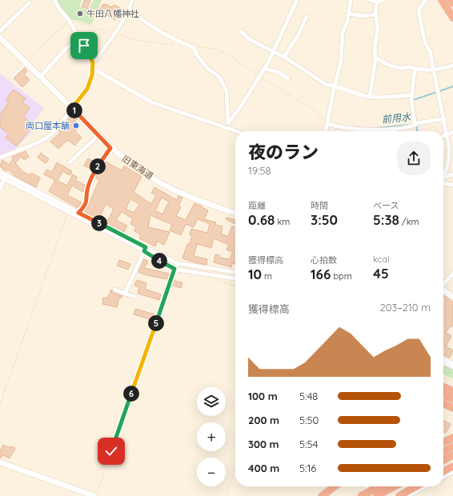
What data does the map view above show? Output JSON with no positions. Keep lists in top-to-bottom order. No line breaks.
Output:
{"streets":{"street":["旧東海道"]},"water":["前用水"],"places":["牛田八幡神社","両口屋本舗"],"page":{"pins":["1","2","3","4","5","6"],"heading":["夜のラン","19:58"],"stats":[["距離","0.68 km"],["時間","3:50"],["ペース","5:38 /km"],["獲得標高","10 m"],["心拍数","166 bpm"],["kcal","45"]],"chart":["獲得標高","203–210 m"],"list":[{"name":"100 m","note":"5:48"},{"name":"200 m","note":"5:50"},{"name":"300 m","note":"5:54"},{"name":"400 m","note":"5:16"}],"map_buttons":["+","−"]}}
